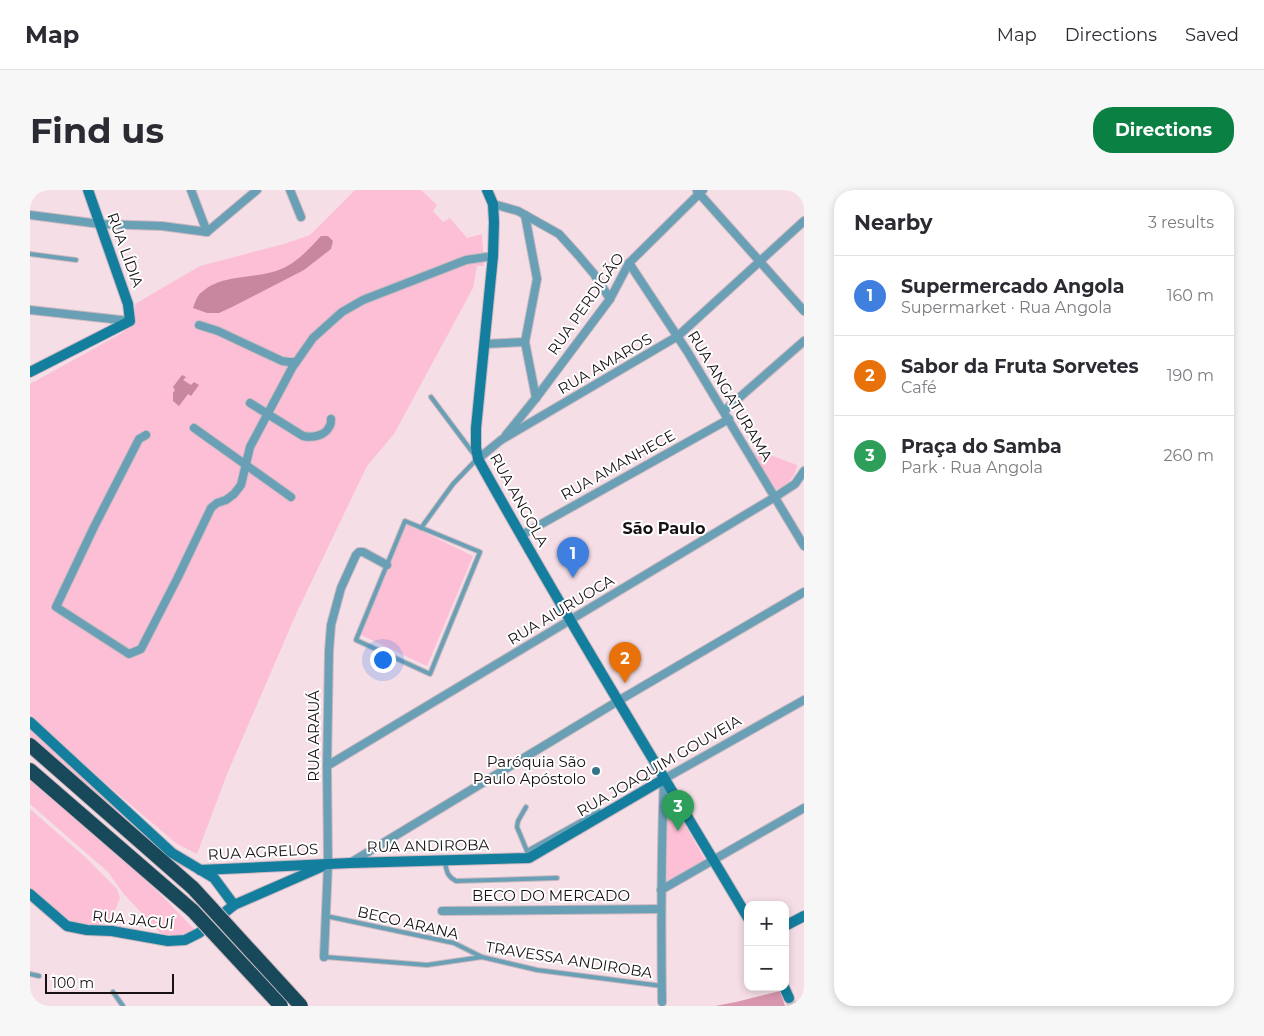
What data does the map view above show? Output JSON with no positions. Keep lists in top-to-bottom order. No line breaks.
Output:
{"streets":{"street":["RUA LÍDIA","RUA PERDIGÃO","RUA AMAROS","RUA ANGATURAMA","RUA AMANHECE","RUA ANGOLA","RUA AIURUOCA","RUA ARAUÁ","RUA JOAQUIM GOUVEIA","RUA ANDIROBA","RUA AGRELOS","BECO DO MERCADO","RUA JACUÍ"],"lane":["BECO ARANA","TRAVESSA ANDIROBA"]},"crossings":[["RUA PERDIGÃO","RUA AMAROS"],["RUA PERDIGÃO","RUA ANGATURAMA"],["RUA AMAROS","RUA ANGATURAMA"],["RUA AMAROS","RUA ANGOLA"],["RUA ANGATURAMA","RUA AMANHECE"],["RUA ANGATURAMA","RUA AIURUOCA"],["RUA AMANHECE","RUA ANGOLA"],["RUA ANGOLA","RUA AIURUOCA"],["RUA ANGOLA","RUA JOAQUIM GOUVEIA"],["RUA AIURUOCA","RUA ARAUÁ"],["RUA ARAUÁ","RUA ANDIROBA"],["RUA ARAUÁ","RUA AGRELOS"],["RUA ARAUÁ","RUA JACUÍ"],["RUA ARAUÁ","BECO ARANA"],["RUA ARAUÁ","TRAVESSA ANDIROBA"],["RUA JOAQUIM GOUVEIA","RUA ANDIROBA"],["RUA ANDIROBA","RUA AGRELOS"],["RUA ANDIROBA","RUA JACUÍ"],["RUA AGRELOS","RUA JACUÍ"],["BECO ARANA","TRAVESSA ANDIROBA"]],"districts":["São Paulo"],"places":["Paróquia São Paulo Apóstolo"],"scale_bar":"100 m","page":{"header":"Map","nav":["Map","Directions","Saved"],"buttons":"Directions","title":"Find us","heading":["Nearby","3 results"],"list":[{"mark":"1","name":"Supermercado Angola","note":"Supermarket · Rua Angola","value":"160 m"},{"mark":"2","name":"Sabor da Fruta Sorvetes","note":"Café","value":"190 m"},{"mark":"3","name":"Praça do Samba","note":"Park · Rua Angola","value":"260 m"}],"pins":["1","2","3"],"map_buttons":["+","−"],"scale":"100 m"}}
